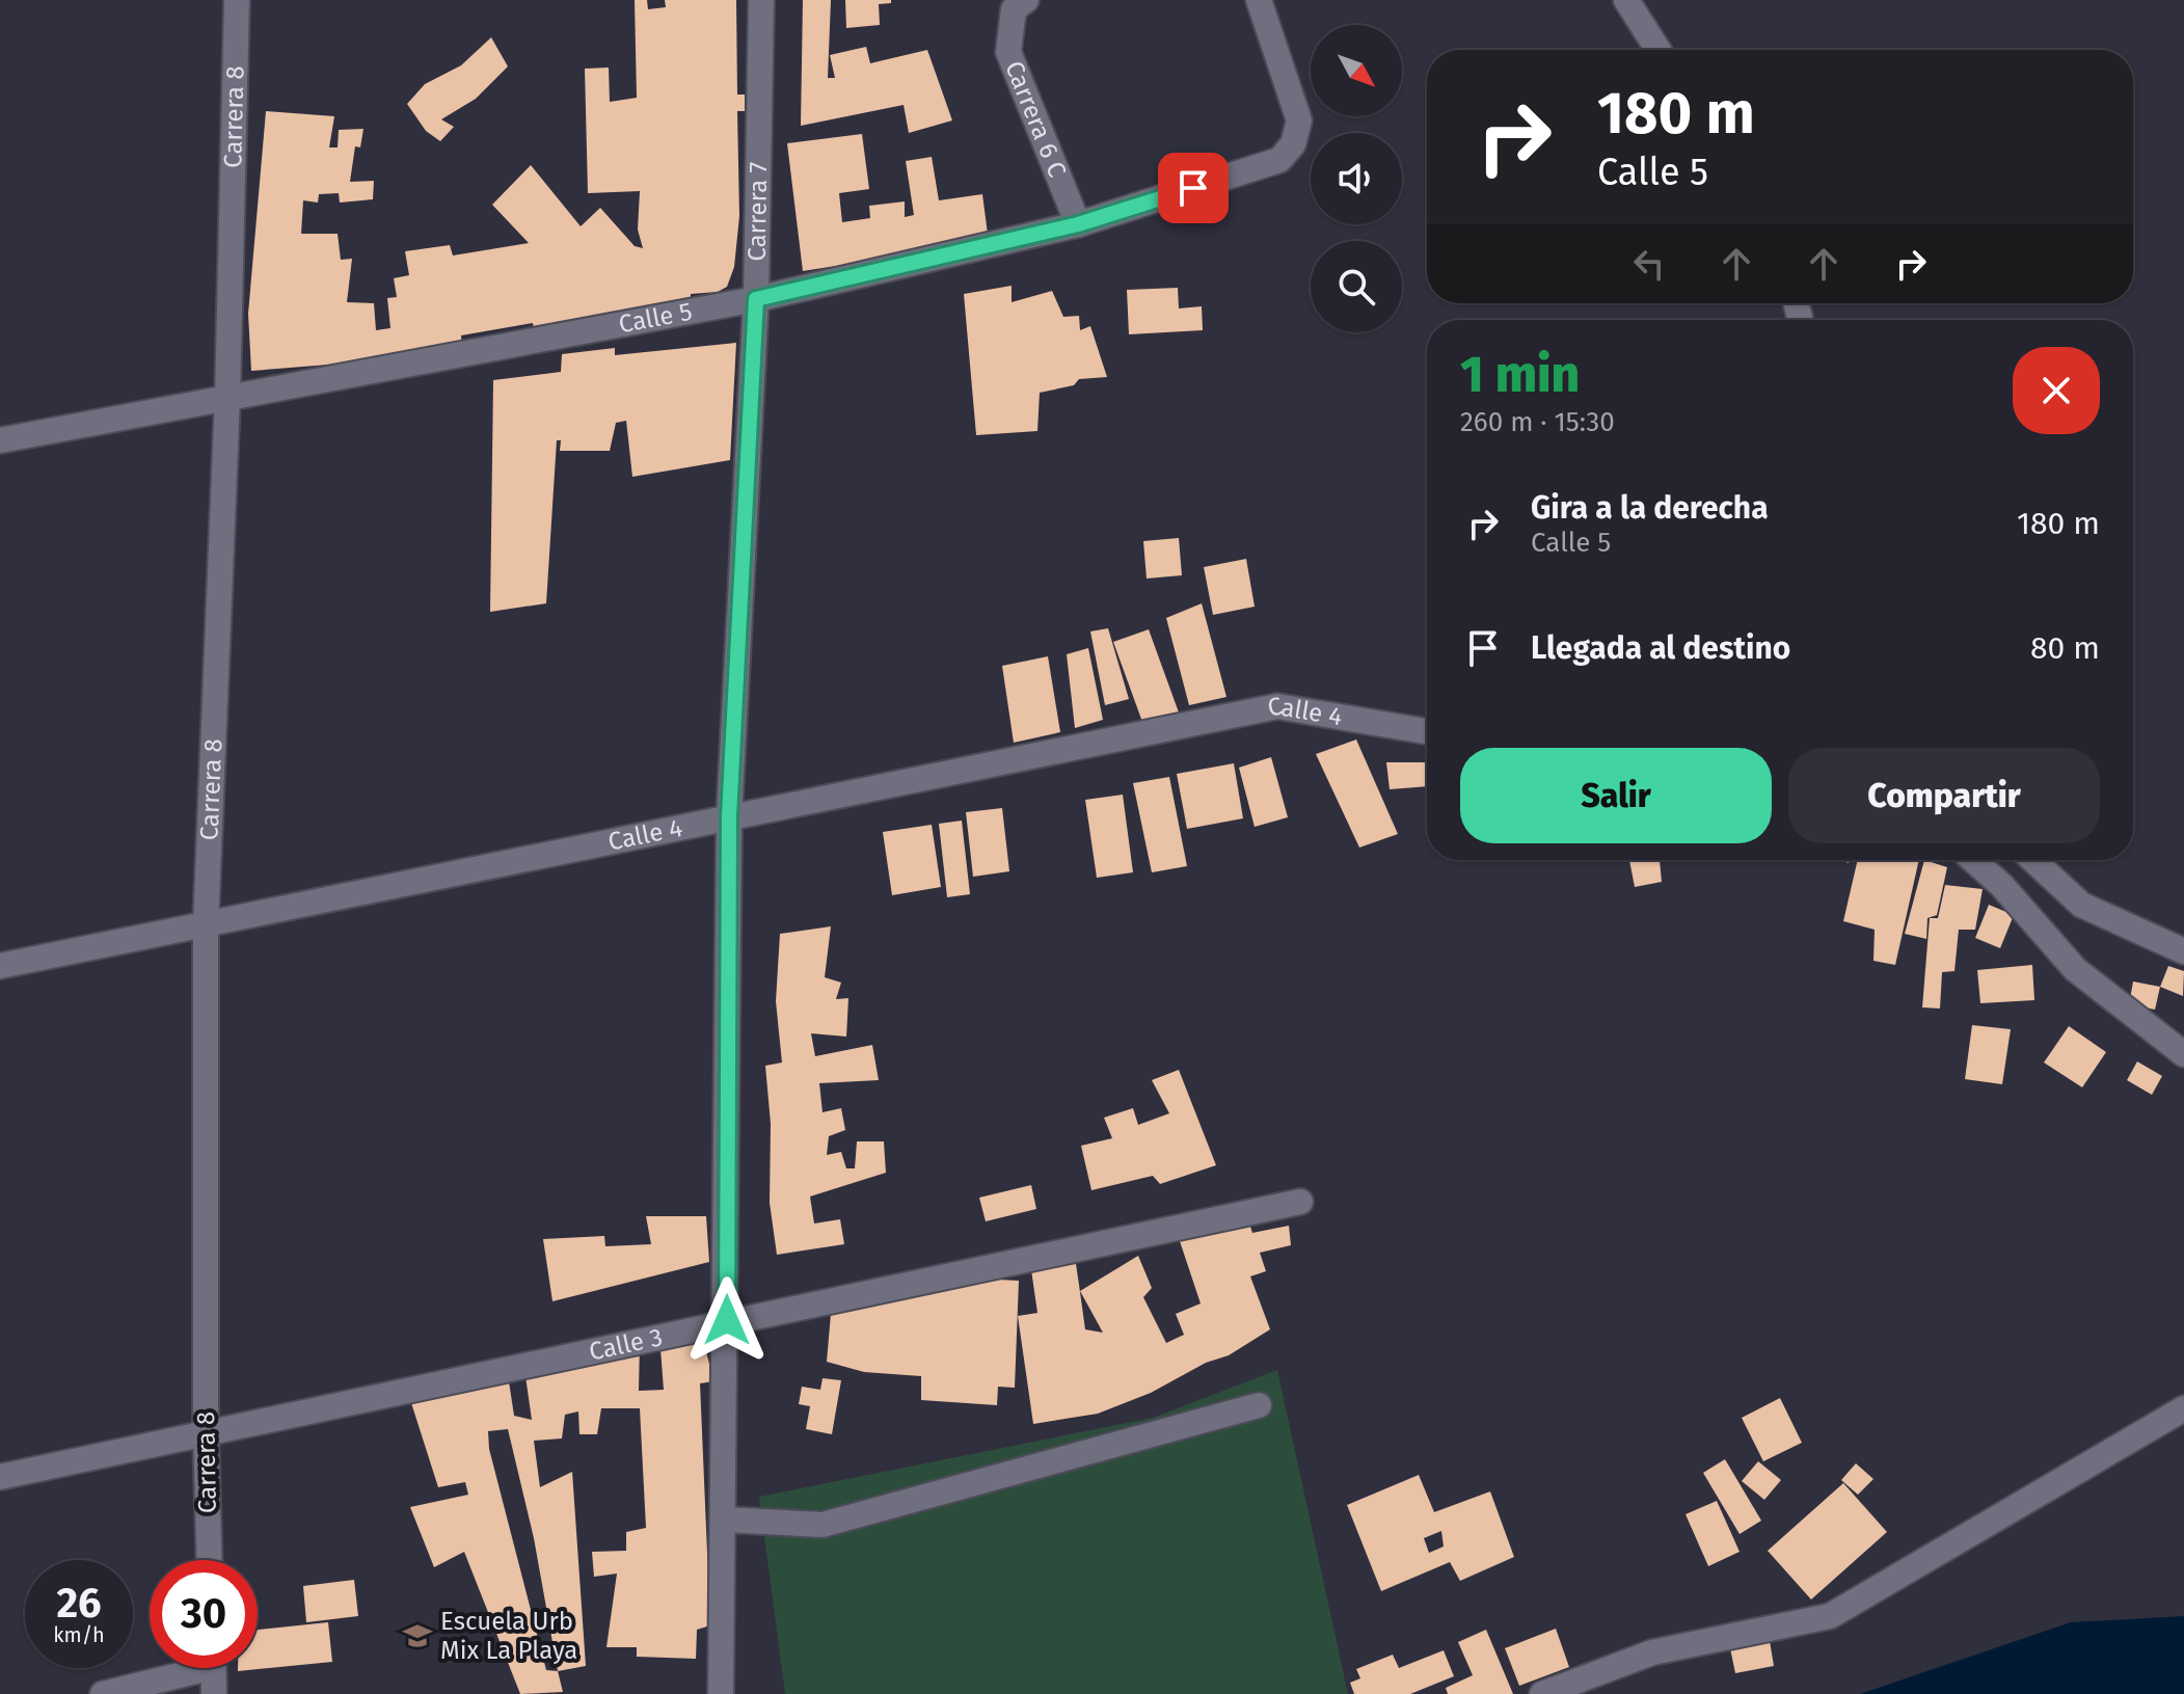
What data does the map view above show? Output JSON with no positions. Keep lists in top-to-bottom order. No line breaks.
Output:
{"streets":{"street":["Carrera 8","Carrera 6 C","Carrera 7","Calle 5","Calle 4","Calle 3"]},"crossings":[["Carrera 8","Calle 5"],["Carrera 8","Calle 4"],["Carrera 8","Calle 3"],["Carrera 6 C","Calle 5"],["Carrera 7","Calle 5"],["Carrera 7","Calle 4"],["Carrera 7","Calle 3"]],"places":{"school or university":["Escuela Urb Mix La Playa"]},"north":"bottom right","page":{"turn":["180 m","Calle 5"],"heading":["1 min","260 m · 15:30"],"list":[{"name":"Gira a la derecha","note":"Calle 5","value":"180 m"},{"name":"Llegada al destino","value":"80 m"}],"buttons":["Salir","Compartir"],"speed":"26 km/h","limit":"30"}}
